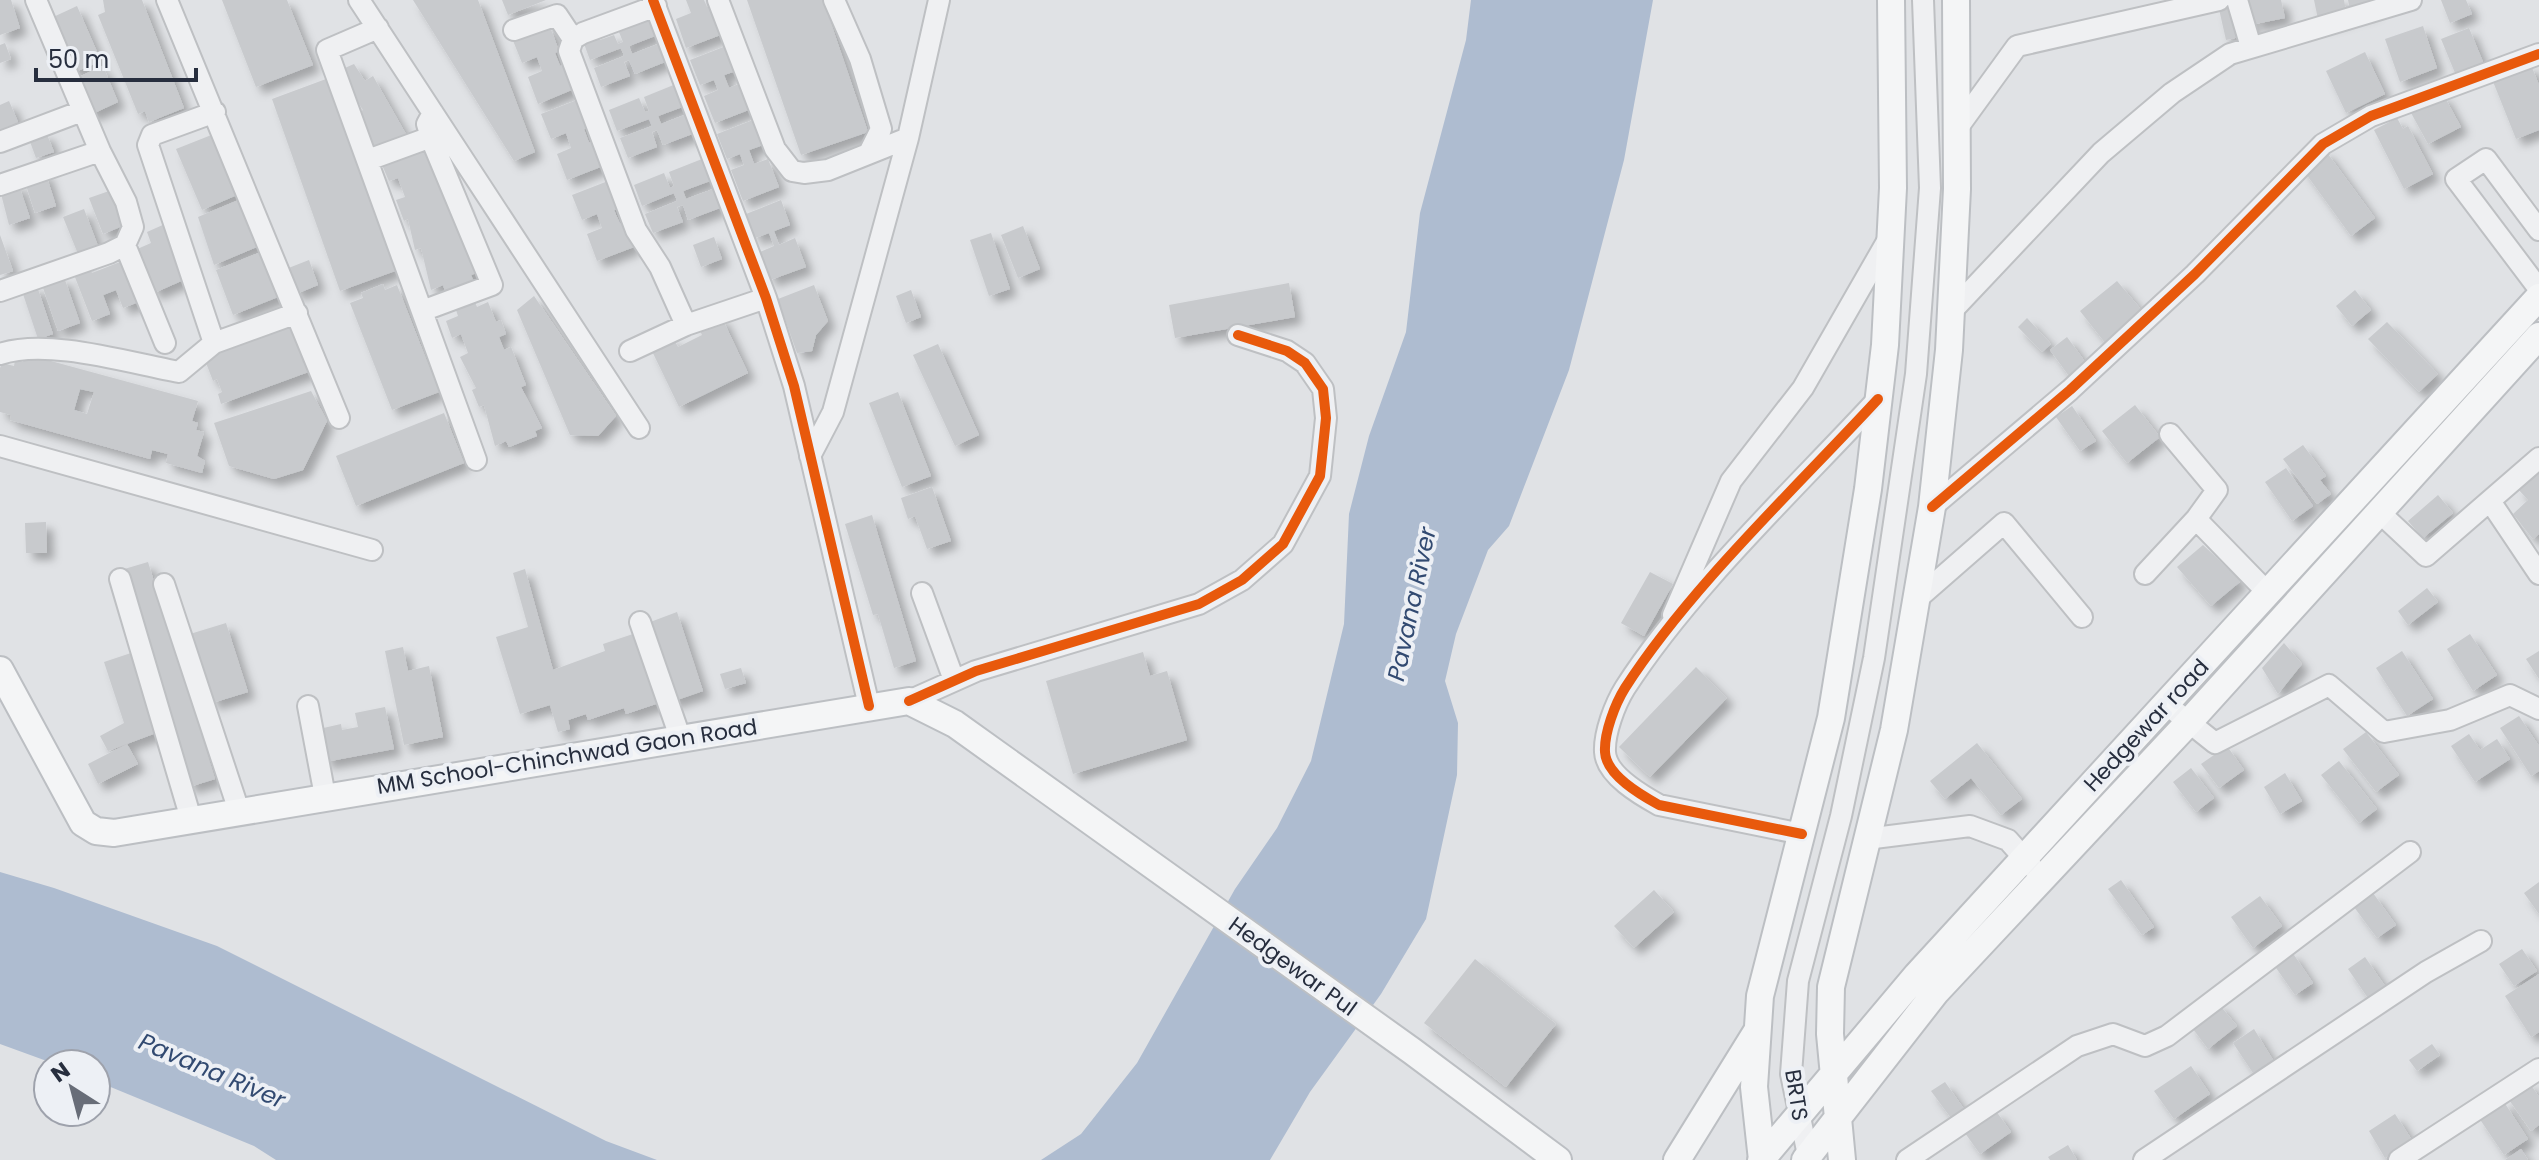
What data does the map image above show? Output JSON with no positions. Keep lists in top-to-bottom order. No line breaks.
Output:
{"streets":{"main road":["Hedgewar road","MM School-Chinchwad Gaon Road","Hedgewar Pul"],"street":["BRTS"]},"crossings":[["Hedgewar road","BRTS"],["MM School-Chinchwad Gaon Road","Hedgewar Pul"]],"water":["Pavana River"],"scale_bar":"50 m","north":"top left"}
